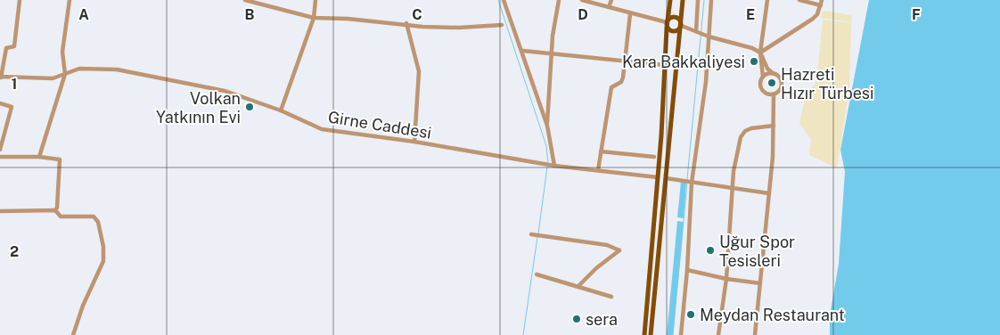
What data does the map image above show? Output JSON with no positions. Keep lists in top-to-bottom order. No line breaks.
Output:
{"streets":{"street":["Girne Caddesi"]},"places":["Kara Bakkaliyesi","Hazreti Hızır Türbesi","Volkan Yatkının Evi","Uğur Spor Tesisleri","Meydan Restaurant","sera"],"grid":{"columns":["A","B","C","D","E","F"],"rows":["1","2"]}}
